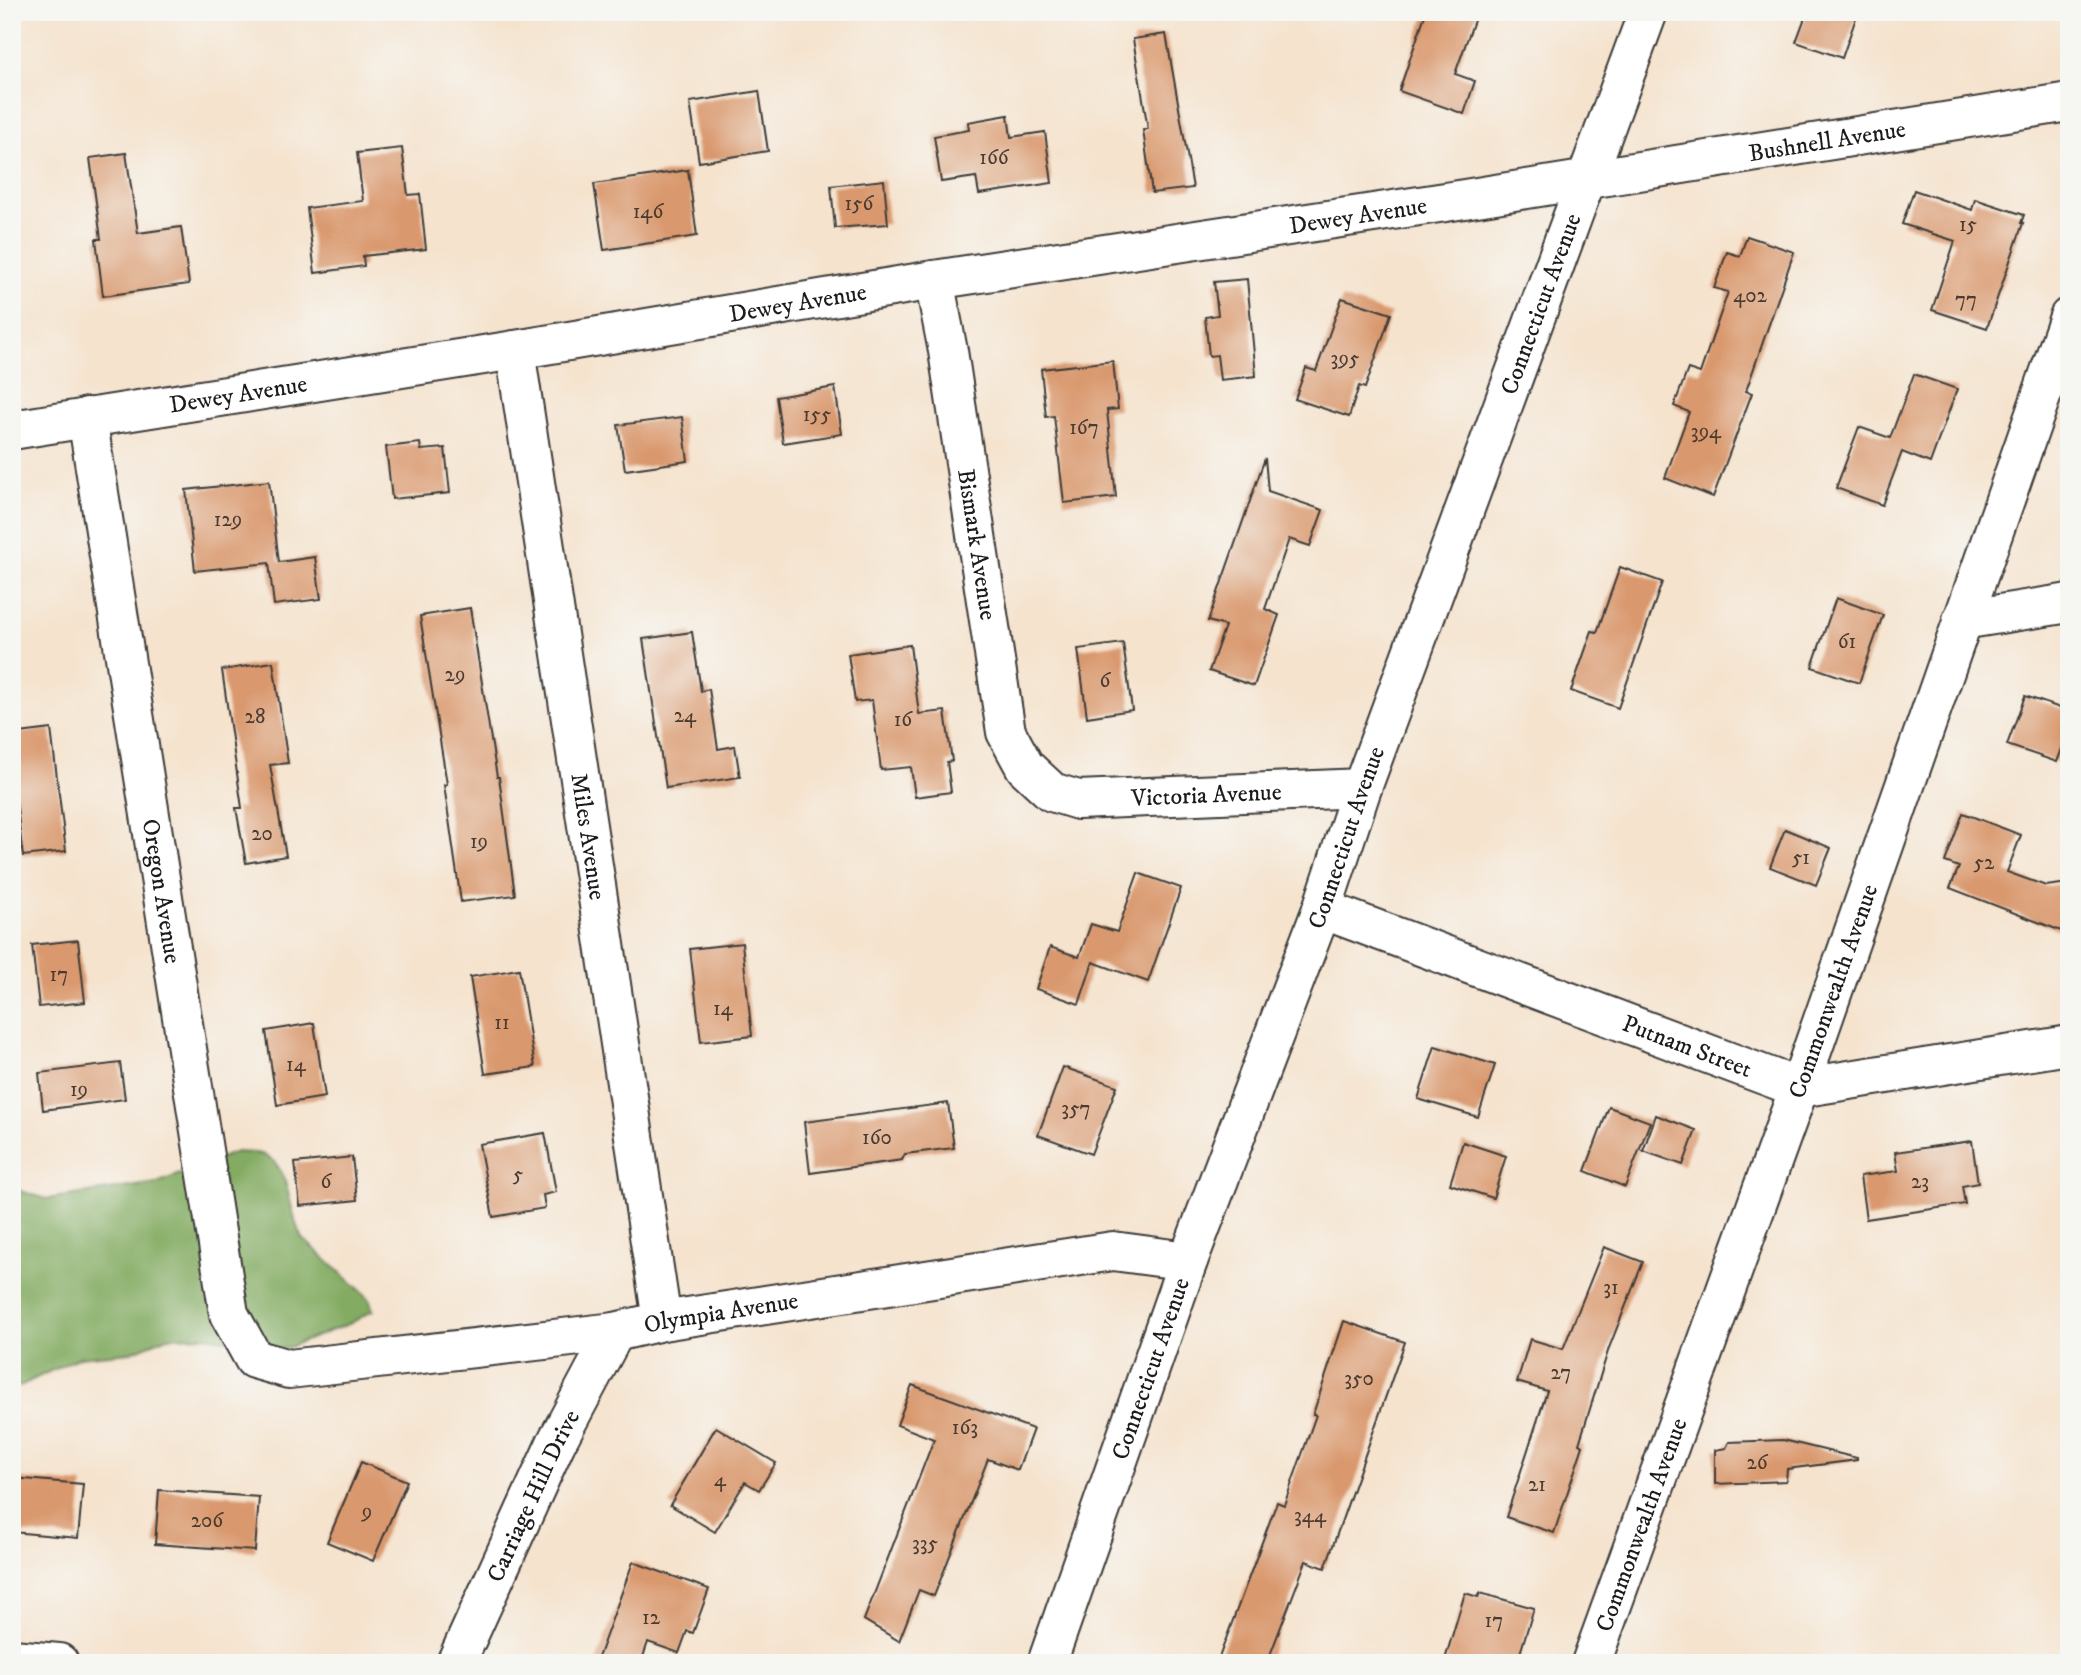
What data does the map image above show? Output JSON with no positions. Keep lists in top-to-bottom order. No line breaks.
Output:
{"streets":{"street":["Bushnell Avenue","Dewey Avenue","Connecticut Avenue","Bismark Avenue","Victoria Avenue","Miles Avenue","Oregon Avenue","Commonwealth Avenue","Putnam Street","Olympia Avenue","Carriage Hill Drive"]},"crossings":[["Bushnell Avenue","Dewey Avenue"],["Bushnell Avenue","Connecticut Avenue"],["Dewey Avenue","Connecticut Avenue"],["Dewey Avenue","Bismark Avenue"],["Dewey Avenue","Miles Avenue"],["Dewey Avenue","Oregon Avenue"],["Connecticut Avenue","Victoria Avenue"],["Connecticut Avenue","Putnam Street"],["Connecticut Avenue","Olympia Avenue"],["Bismark Avenue","Victoria Avenue"],["Miles Avenue","Olympia Avenue"],["Oregon Avenue","Olympia Avenue"],["Commonwealth Avenue","Putnam Street"],["Olympia Avenue","Carriage Hill Drive"]],"house_numbers":["166","156","146","15","402","77","395","155","167","394","129","61","29","6","24","28","16","20","19","51","52","17","14","11","14","19","357","160","5","6","23","31","27","350","163","26","4","21","9","344","206","335","12","17"]}
